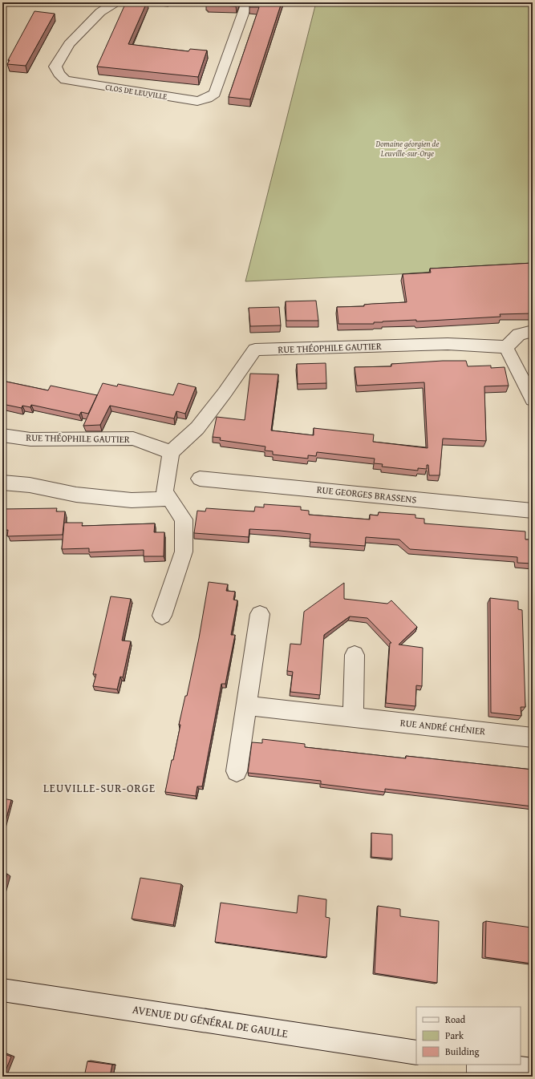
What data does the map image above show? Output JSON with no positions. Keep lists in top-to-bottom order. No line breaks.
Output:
{"streets":{"street":["CLOS DE LEUVILLE","RUE THÉOPHILE GAUTIER","RUE GEORGES BRASSENS","RUE ANDRÉ CHÉNIER","AVENUE DU GÉNÉRAL DE GAULLE"]},"districts":["LEUVILLE-SUR-ORGE"],"parks":["Domaine géorgien de Leuville-sur-Orge"],"legend":["Road","Park","Building"]}
